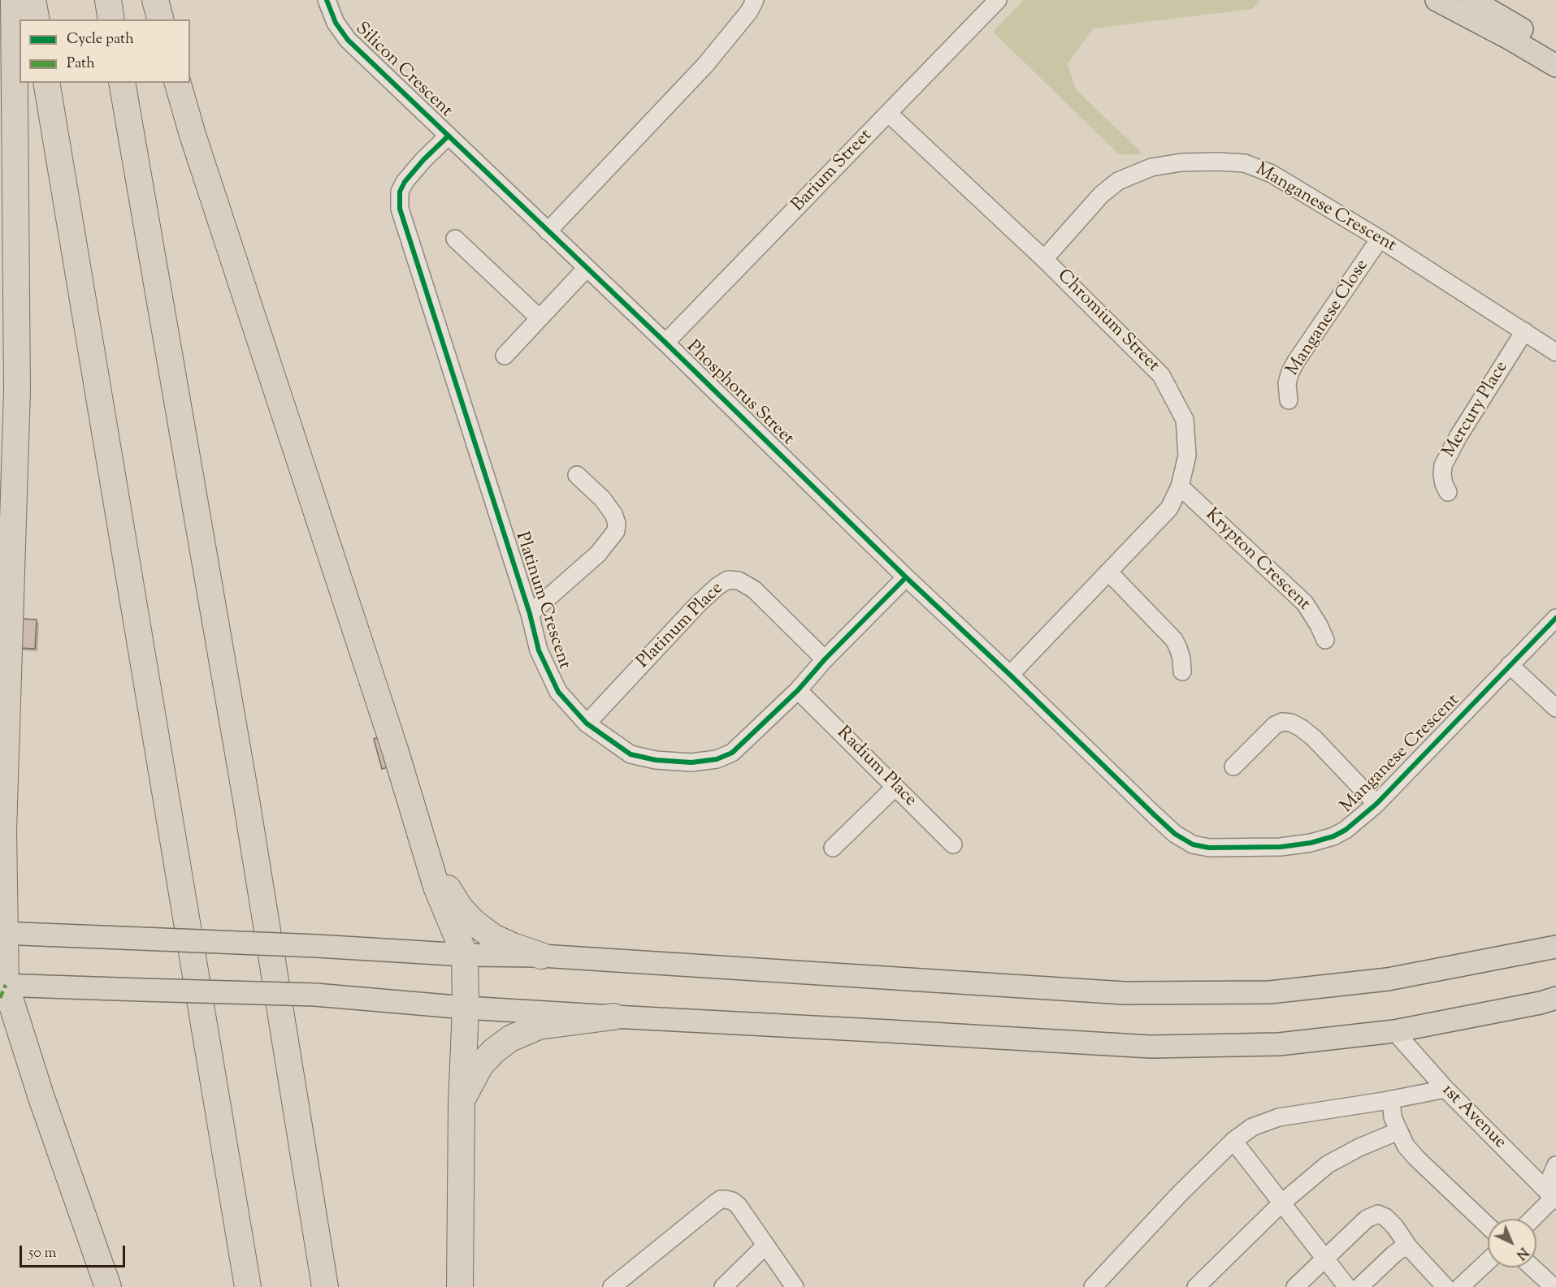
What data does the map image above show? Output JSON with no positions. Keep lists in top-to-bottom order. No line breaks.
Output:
{"streets":{"street":["Silicon Crescent","Barium Street","Manganese Crescent","Manganese Close","Chromium Street","Phosphorus Street","Mercury Place","Krypton Crescent","Platinum Crescent","Platinum Place","Radium Place","1st Avenue"]},"crossings":[["Silicon Crescent","Phosphorus Street"],["Silicon Crescent","Platinum Crescent"],["Barium Street","Chromium Street"],["Barium Street","Phosphorus Street"],["Manganese Crescent","Manganese Close"],["Manganese Crescent","Chromium Street"],["Manganese Crescent","Phosphorus Street"],["Manganese Crescent","Mercury Place"],["Chromium Street","Phosphorus Street"],["Chromium Street","Krypton Crescent"],["Phosphorus Street","Platinum Crescent"],["Platinum Crescent","Platinum Place"],["Platinum Crescent","Radium Place"]],"legend":["Cycle path","Path"],"scale_bar":"50 m","north":"bottom right"}
